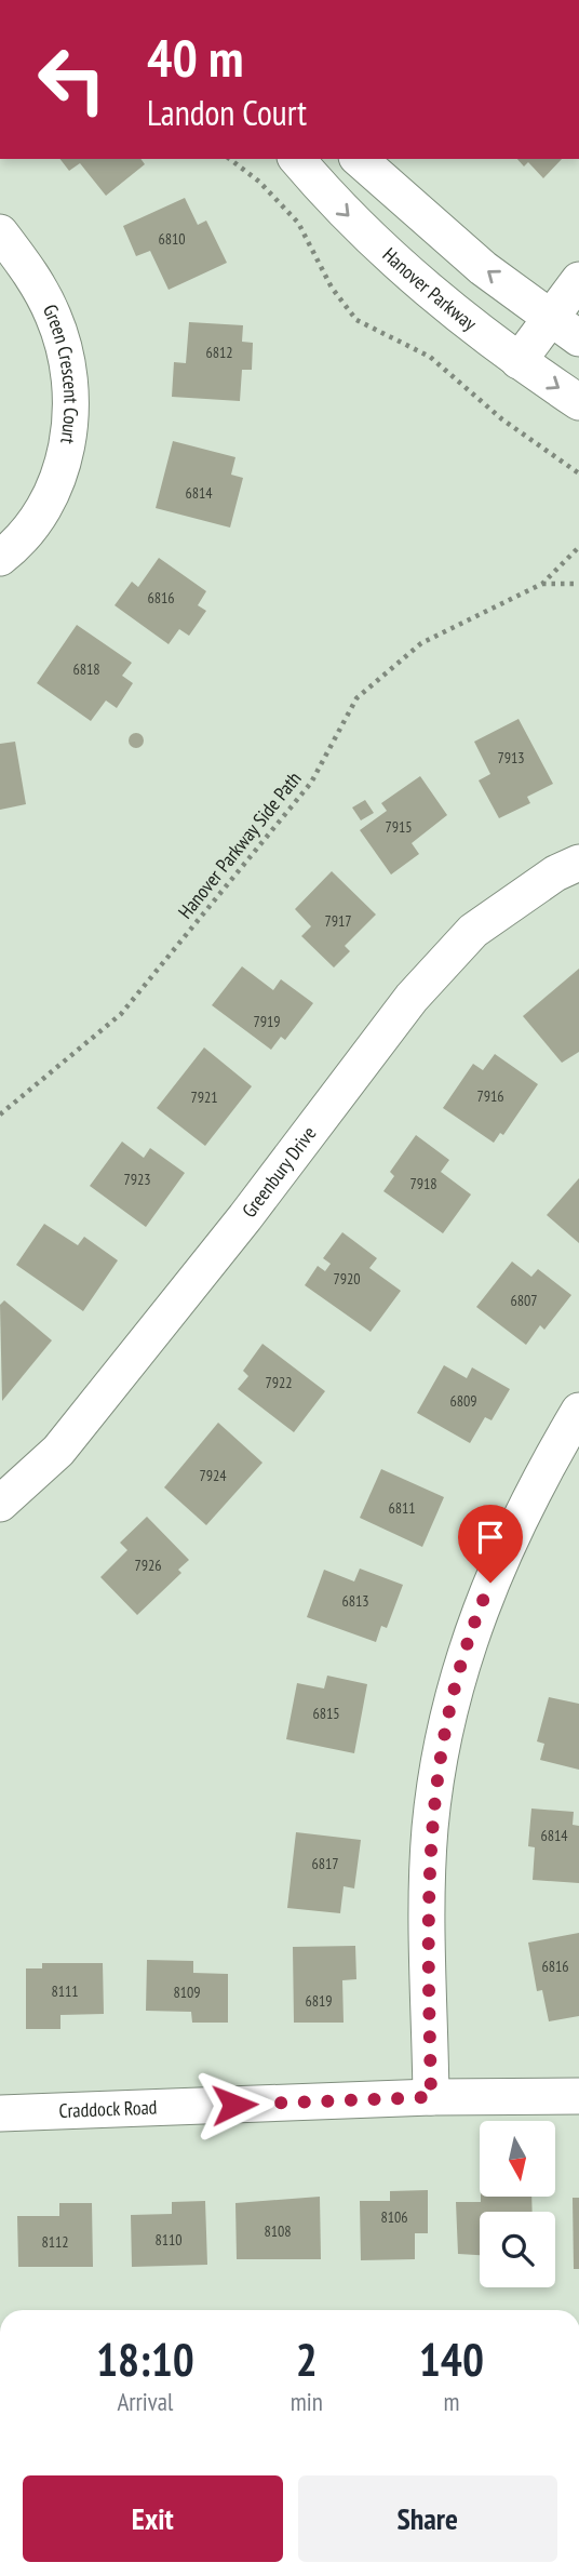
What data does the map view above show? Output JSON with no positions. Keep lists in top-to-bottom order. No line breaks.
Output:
{"streets":{"street":["Hanover Parkway","Green Crescent Court","Greenbury Drive","Craddock Road"],"path":["Hanover Parkway Side Path"]},"house_numbers":["6810","6812","6814","6816","6818","7913","7915","7917","7919","7916","7921","7923","7918","7920","6807","7922","6809","7924","6811","7926","6813","6815","6814","6817","6816","8111","8109","6819","8106","8108","8110","8112"],"north":"bottom","page":{"turn":["40 m","Landon Court"],"eta":["18:10","Arrival","2","min","140","m"],"buttons":["Exit","Share"]}}
